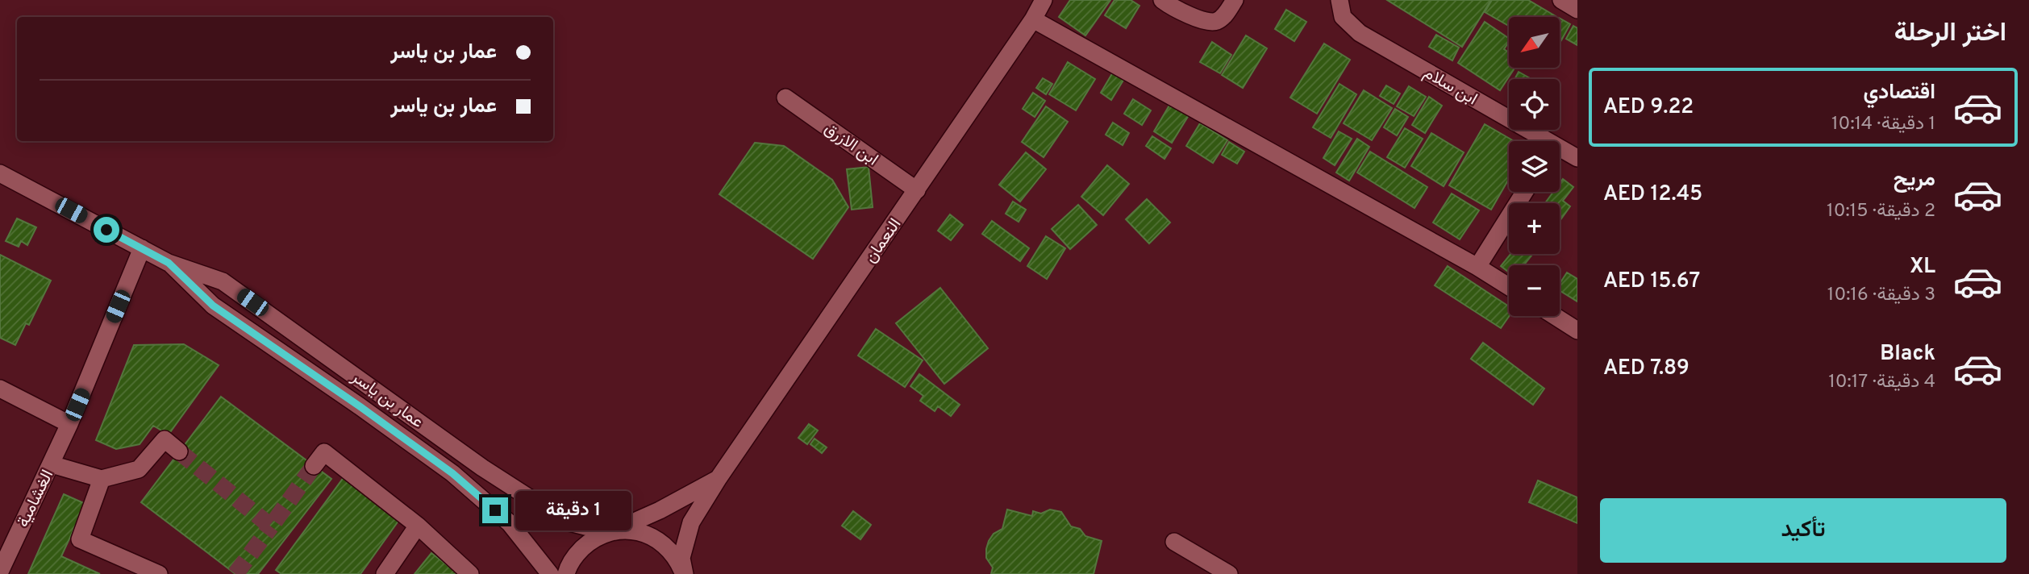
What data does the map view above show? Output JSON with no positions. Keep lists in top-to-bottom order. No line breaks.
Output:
{"streets":{"street":["ابن سلام","ابن الازرق","النعمان","عمار بن ياسر","الغشامية"]},"crossings":[["ابن الازرق","النعمان"],["عمار بن ياسر","الغشامية"]],"north":"bottom left","page":{"heading":"اختر الرحلة","map_buttons":["+","−"],"banner":["عمار بن ياسر","عمار بن ياسر"],"list":[{"name":"اقتصادي","note":"1 دقيقة · 10:14","value":"AED 9.22"},{"name":"مريح","note":"2 دقيقة · 10:15","value":"AED 12.45"},{"name":"XL","note":"3 دقيقة · 10:16","value":"AED 15.67"},{"name":"Black","note":"4 دقيقة · 10:17","value":"AED 7.89"}],"buttons":"تأكيد","bubble":"1 دقيقة"}}
